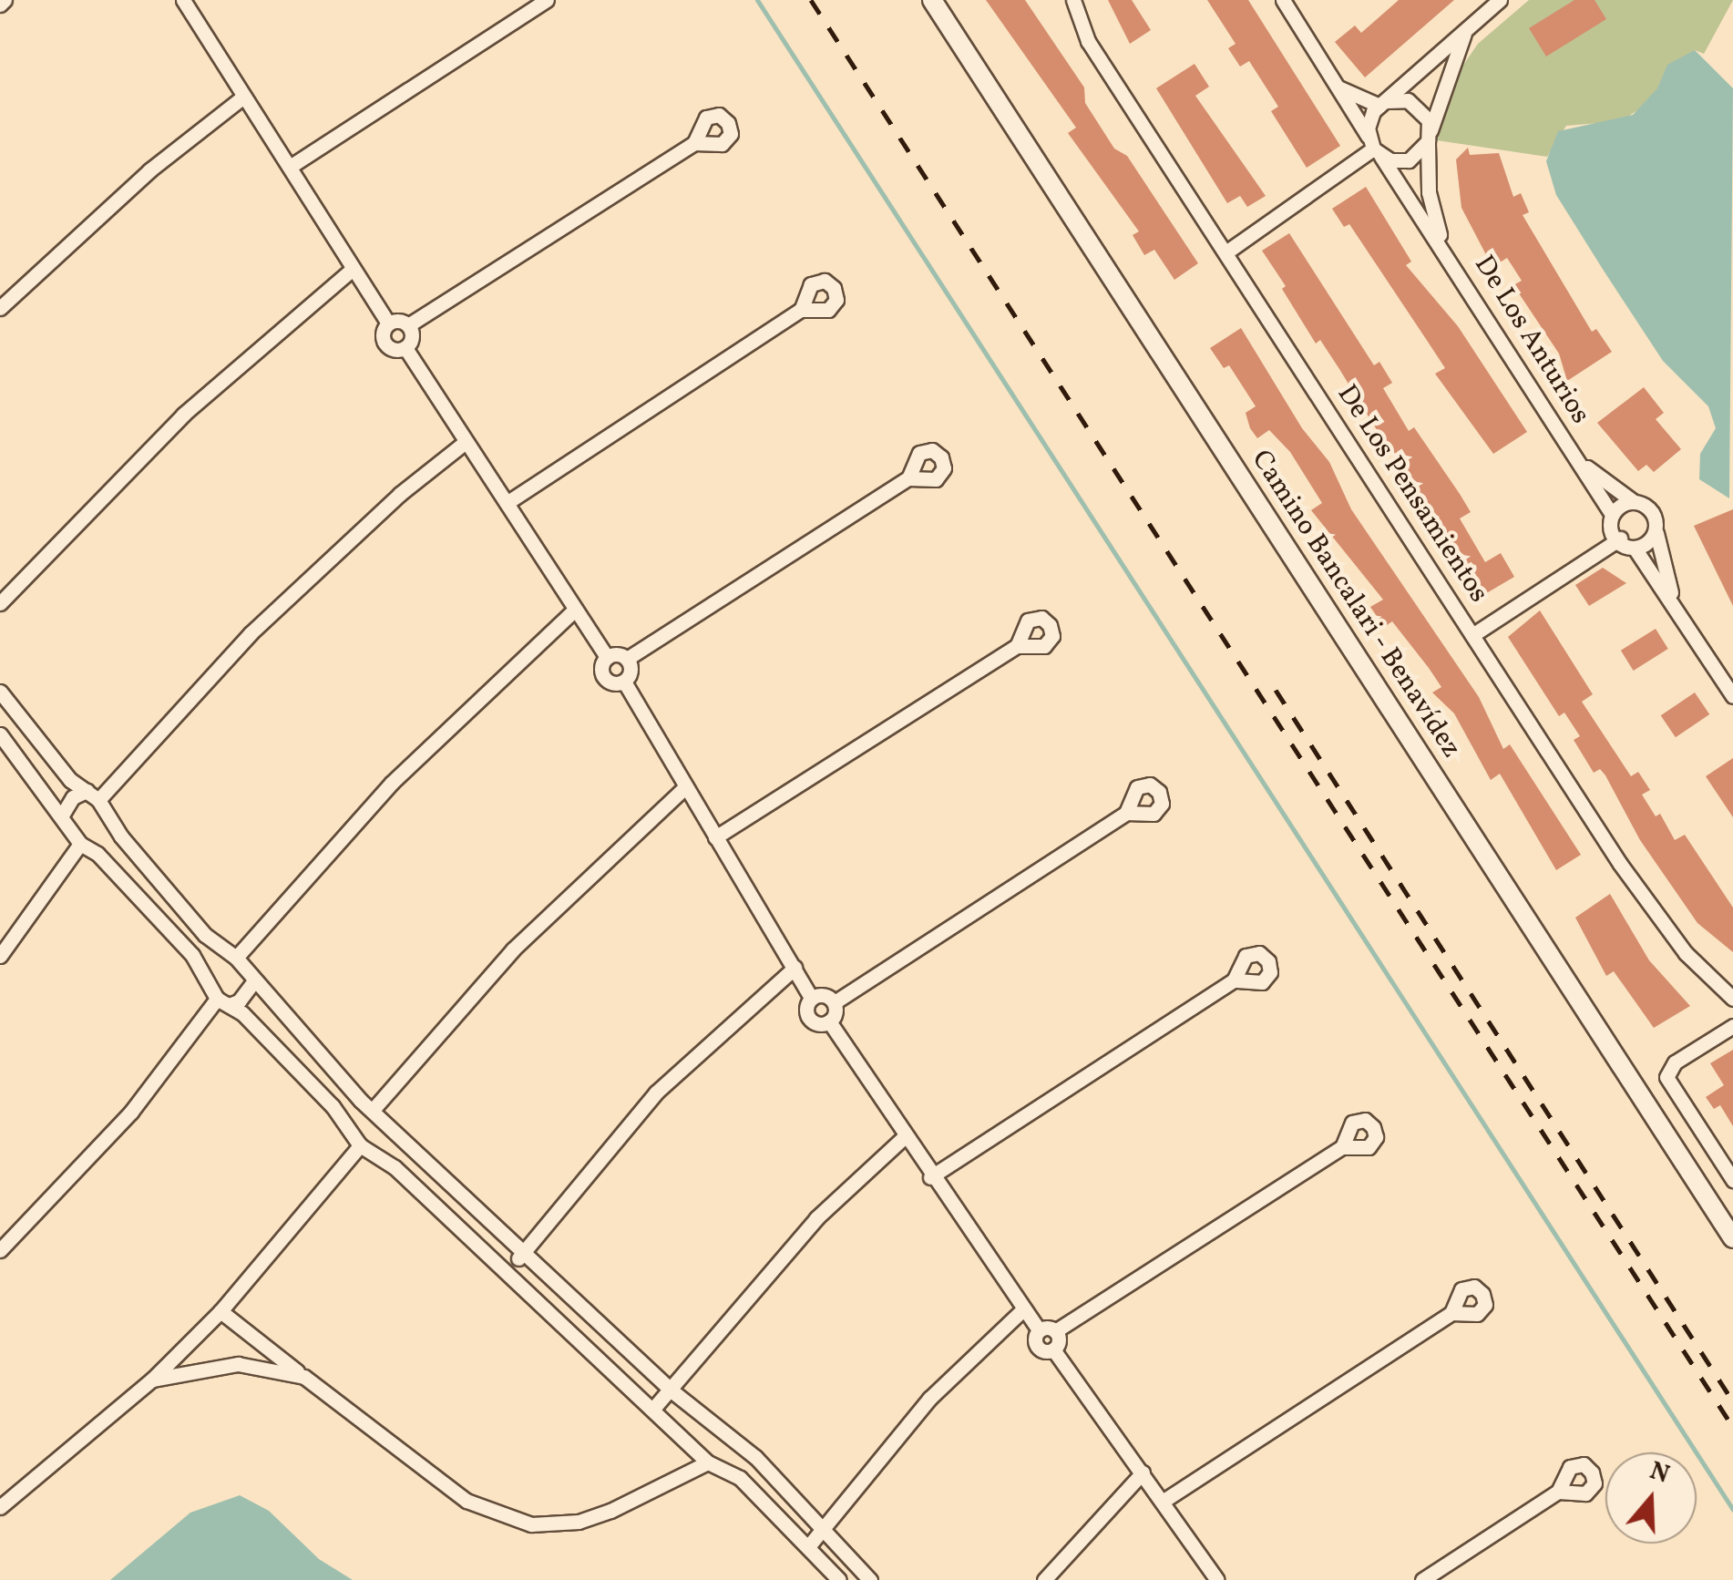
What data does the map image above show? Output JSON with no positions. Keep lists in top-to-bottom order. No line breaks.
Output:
{"streets":{"main road":["Camino Bancalari - Benavídez"],"street":["De Los Anturios","De Los Pensamientos"]},"north":"top"}
